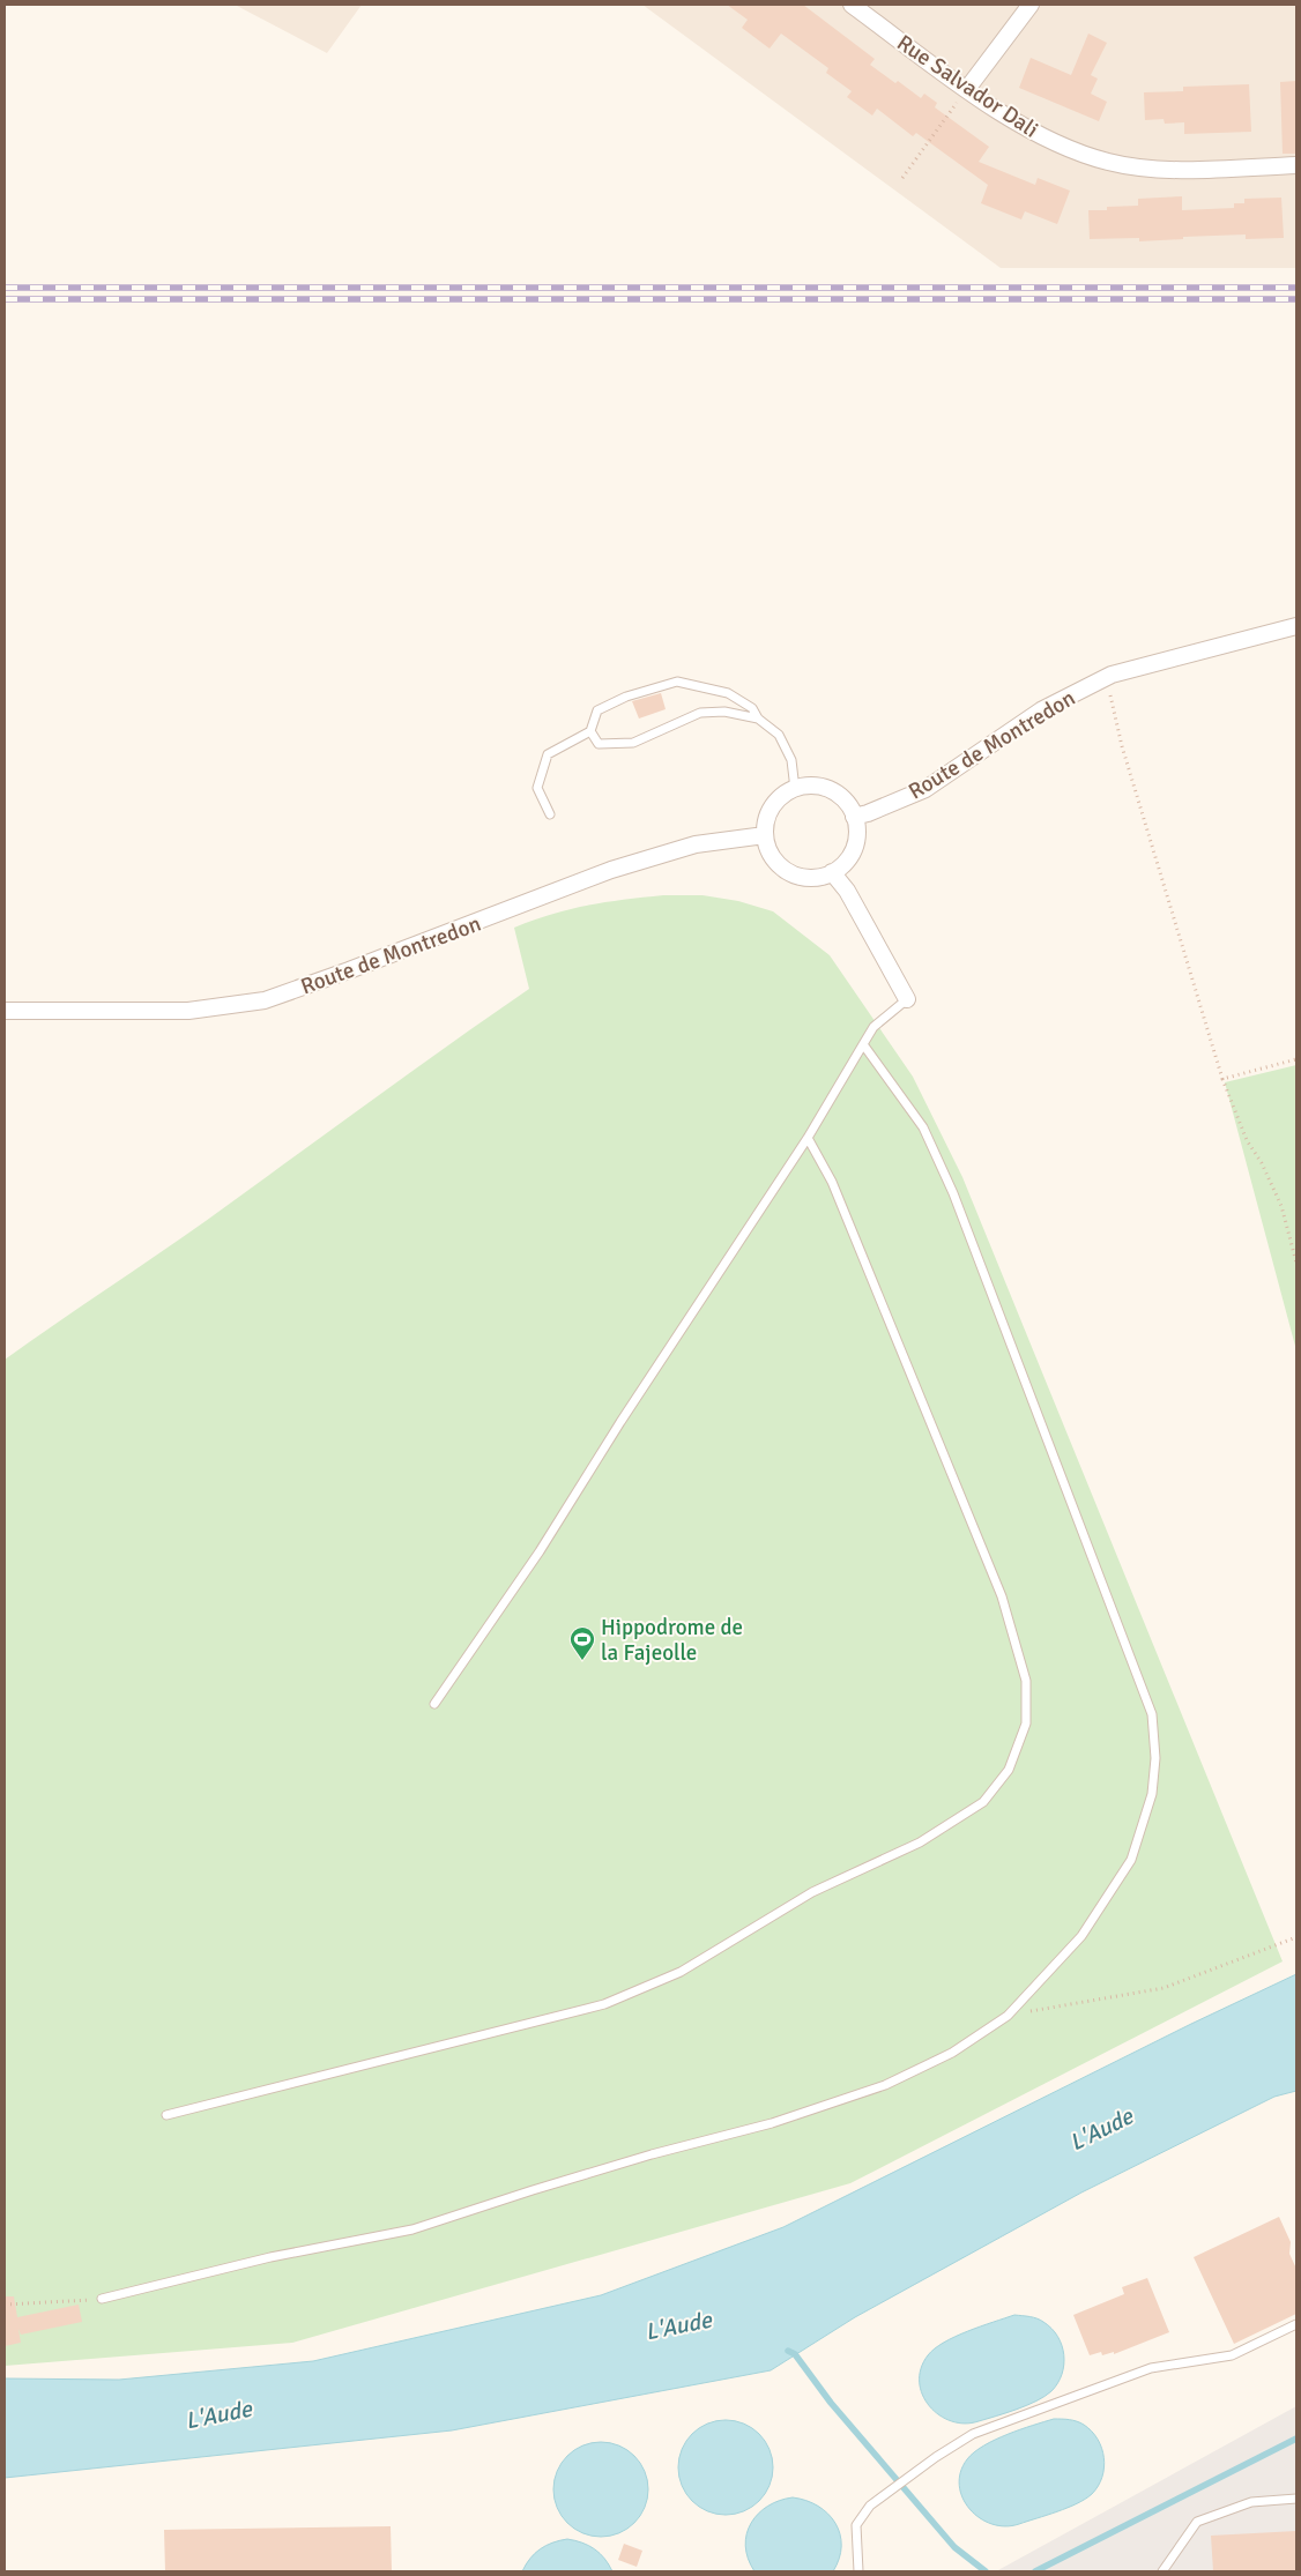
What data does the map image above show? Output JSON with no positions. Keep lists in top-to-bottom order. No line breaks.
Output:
{"streets":{"street":["Rue Salvador Dali","Route de Montredon"]},"water":["L'Aude"],"places":{"sports":["Hippodrome de la Fajeolle"]}}
